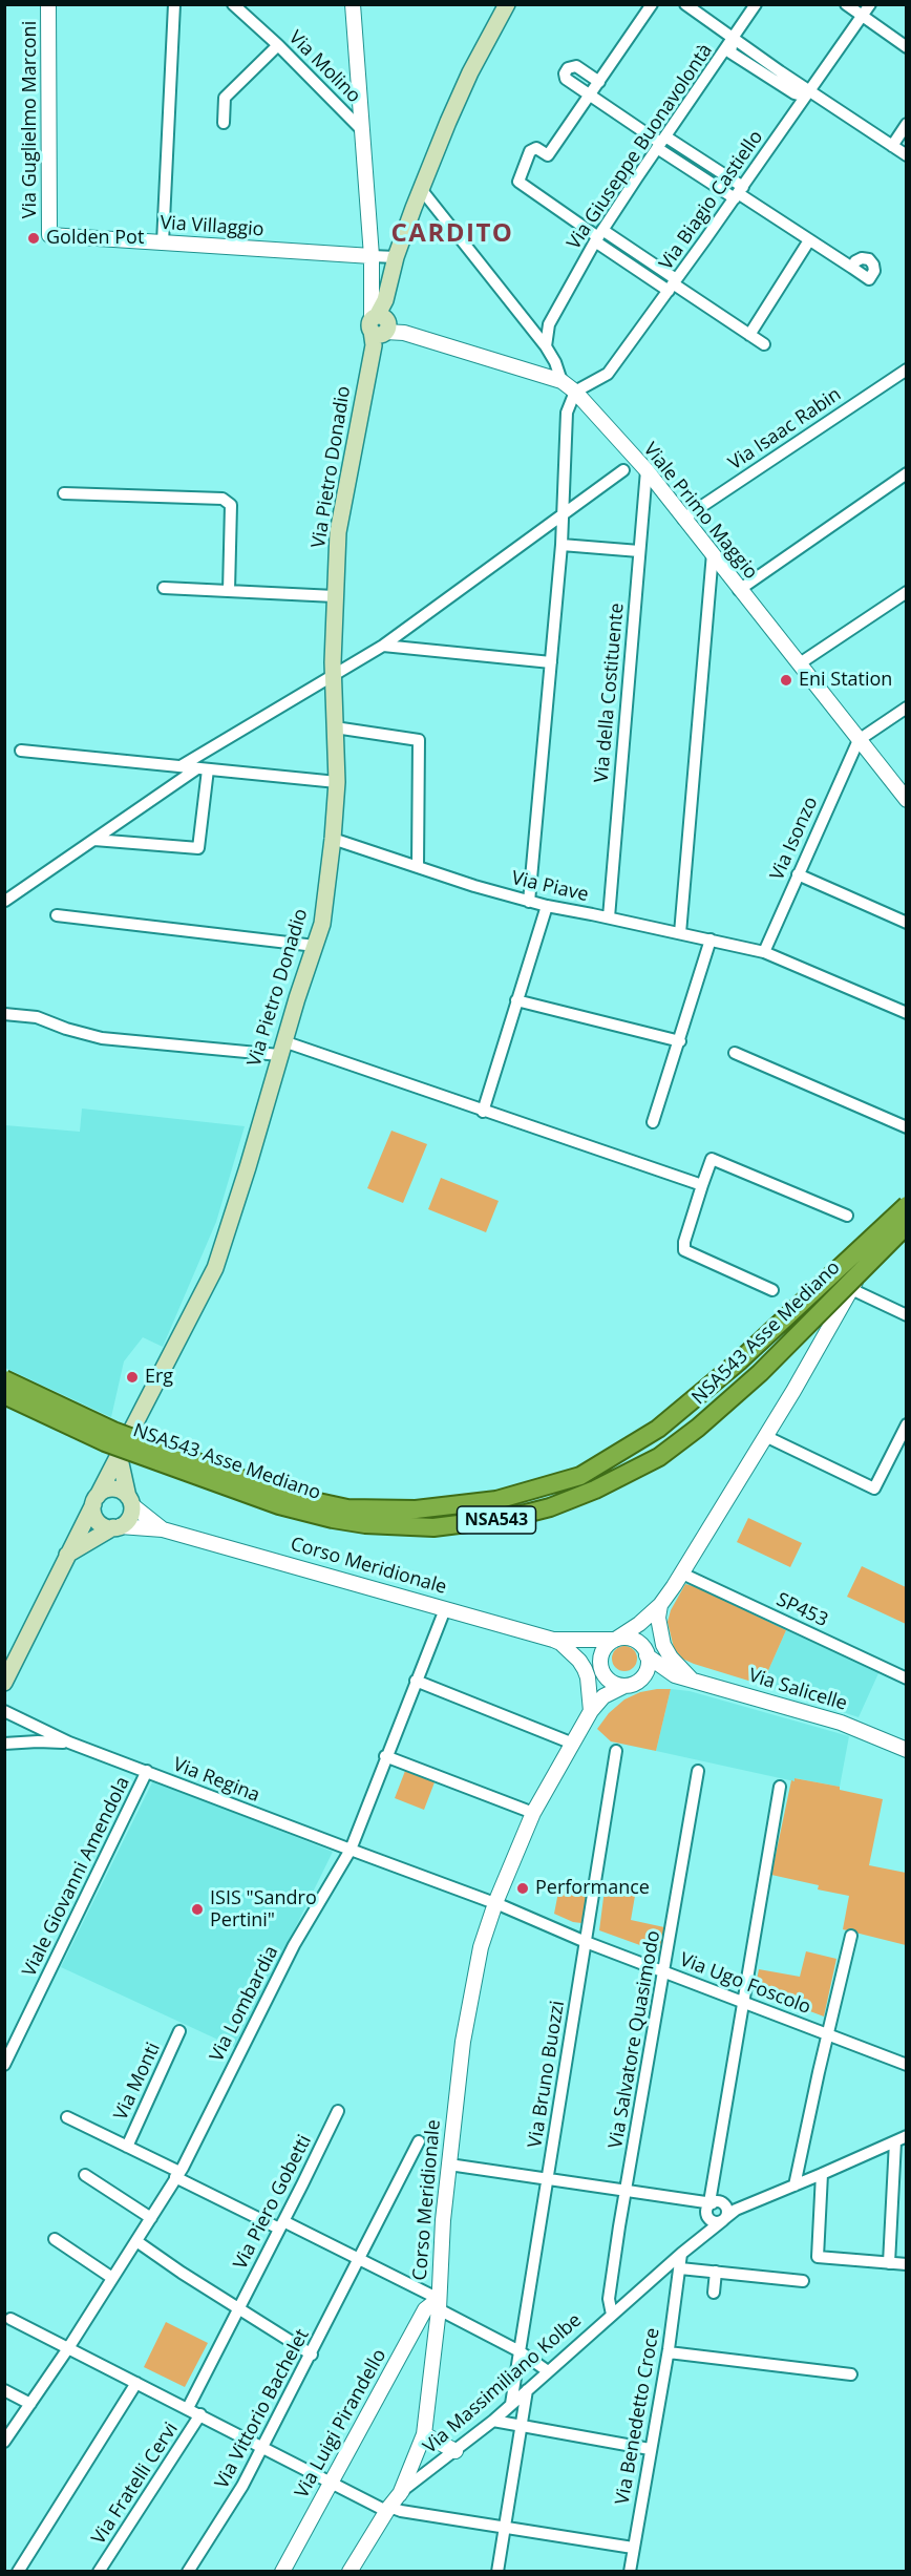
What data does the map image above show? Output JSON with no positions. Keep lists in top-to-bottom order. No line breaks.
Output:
{"streets":{"highway":["NSA543 Asse Mediano","NSA543"],"main road":["Via Pietro Donadio"],"street":["Via Molino","Via Guglielmo Marconi","Via Giuseppe Buonavolontà","Via Biagio Castiello","Via Villaggio","Via Isaac Rabin","Viale Primo Maggio","Via della Costituente","Via Isonzo","Via Piave","Corso Meridionale","SP453","Via Salicelle","Via Regina","Viale Giovanni Amendola","Via Ugo Foscolo","Via Lombardia","Via Salvatore Quasimodo","Via Bruno Buozzi","Via Monti","Via Piero Gobetti","Via Massimiliano Kolbe","Via Vittorio Bachelet","Via Benedetto Croce","Via Luigi Pirandello","Via Fratelli Cervi"]},"crossings":[["Via Guglielmo Marconi","Via Villaggio"],["Via Biagio Castiello","Viale Primo Maggio"],["Via Isaac Rabin","Viale Primo Maggio"],["Via Pietro Donadio","Viale Primo Maggio"],["Via Pietro Donadio","Via Piave"],["Viale Primo Maggio","Via della Costituente"],["Viale Primo Maggio","Via Isonzo"],["Via della Costituente","Via Piave"],["Via Isonzo","Via Piave"],["Corso Meridionale","Via Ugo Foscolo"],["Corso Meridionale","Via Lombardia"],["Corso Meridionale","Via Massimiliano Kolbe"],["Corso Meridionale","Via Luigi Pirandello"],["Via Regina","Viale Giovanni Amendola"],["Via Regina","Via Lombardia"],["Via Ugo Foscolo","Via Salvatore Quasimodo"],["Via Ugo Foscolo","Via Bruno Buozzi"],["Via Lombardia","Via Monti"],["Via Lombardia","Via Fratelli Cervi"],["Via Salvatore Quasimodo","Via Massimiliano Kolbe"],["Via Bruno Buozzi","Via Massimiliano Kolbe"],["Via Piero Gobetti","Via Fratelli Cervi"],["Via Massimiliano Kolbe","Via Benedetto Croce"],["Via Massimiliano Kolbe","Via Fratelli Cervi"],["Via Vittorio Bachelet","Via Fratelli Cervi"],["Via Benedetto Croce","Via Fratelli Cervi"],["Via Luigi Pirandello","Via Fratelli Cervi"]],"districts":["CARDITO"],"places":["Golden Pot","Eni Station","Erg","Performance","ISIS \"Sandro Pertini\""]}
